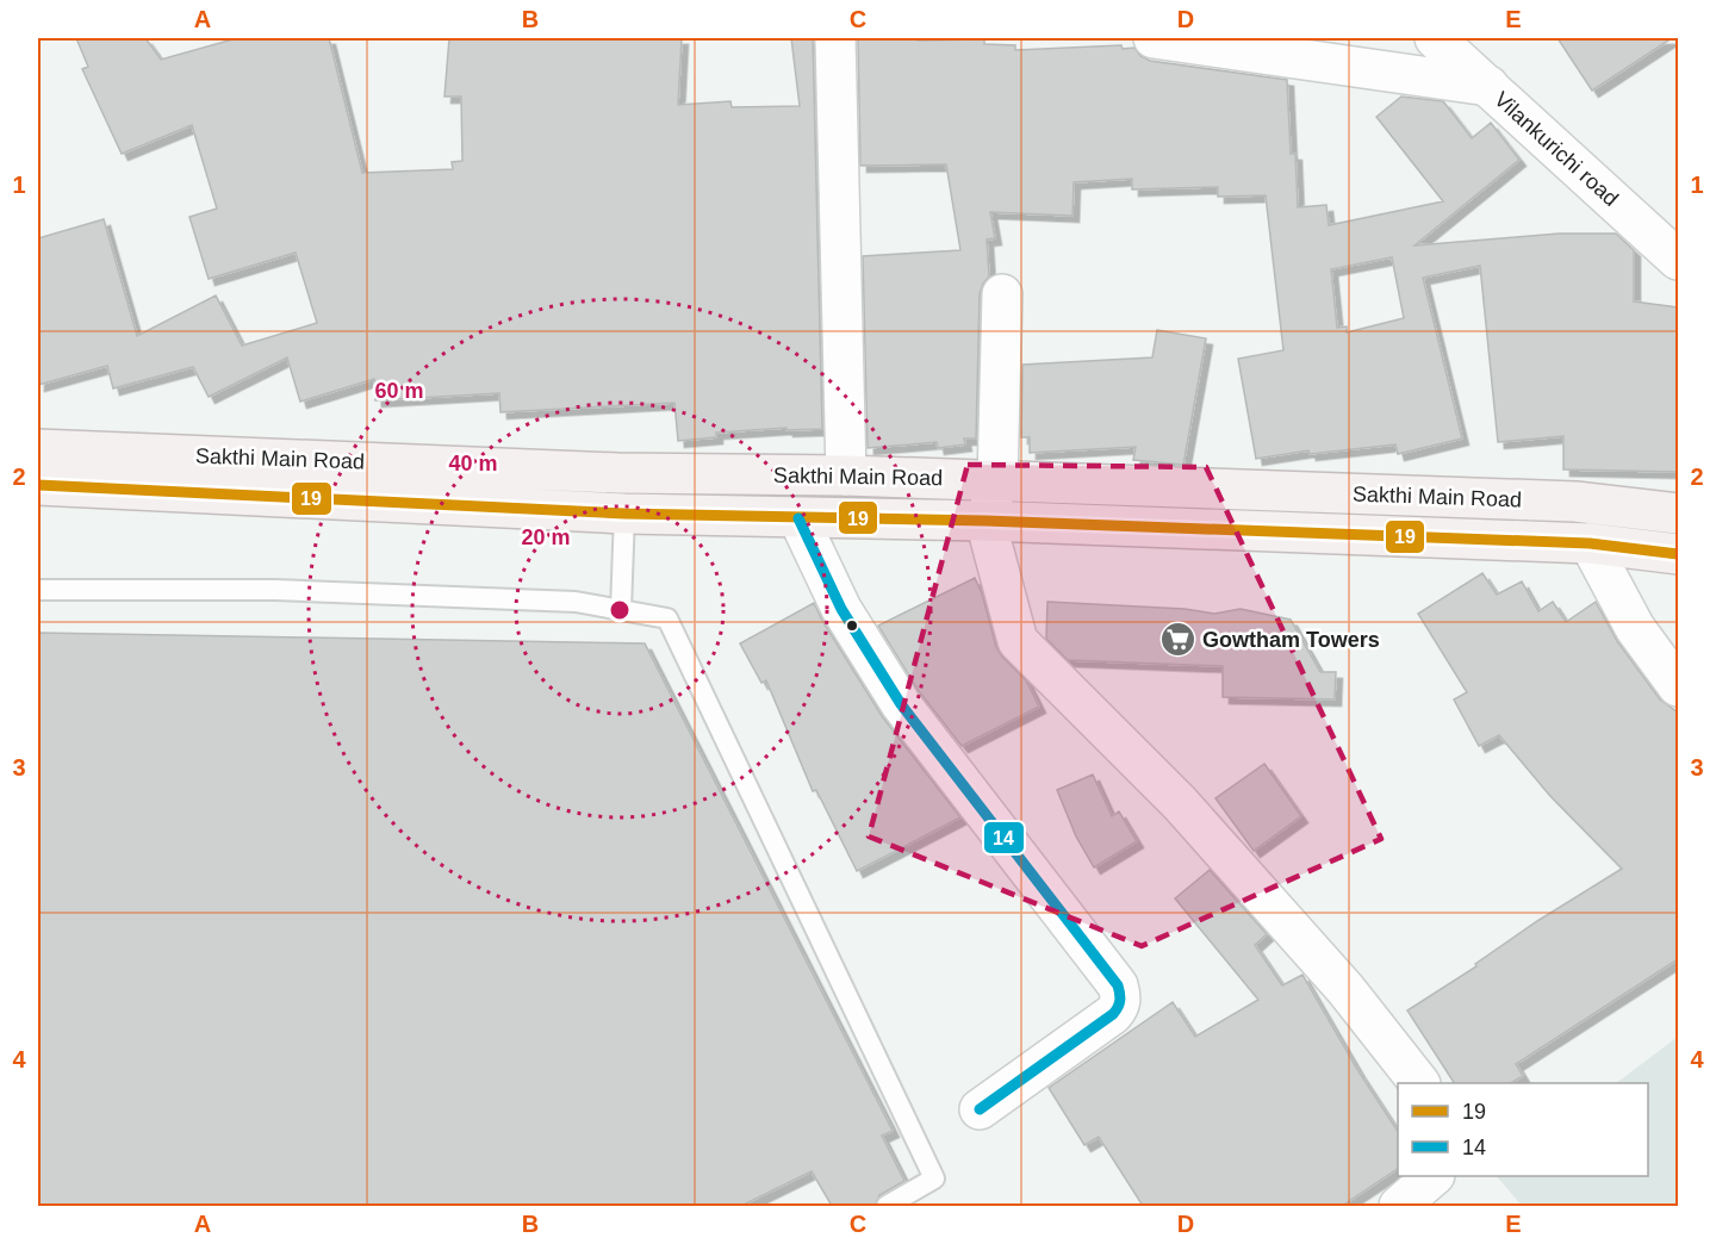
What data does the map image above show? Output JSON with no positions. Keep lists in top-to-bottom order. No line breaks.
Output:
{"streets":{"highway":["Sakthi Main Road"],"street":["Vilankurichi road"]},"places":{"supermarket":["Gowtham Towers"]},"lines":["transit line 19","transit line 14"],"legend":["19","14"],"grid":{"columns":["A","B","C","D","E"],"rows":["1","2","3","4"]},"rings":["60 m","40 m","20 m"]}
